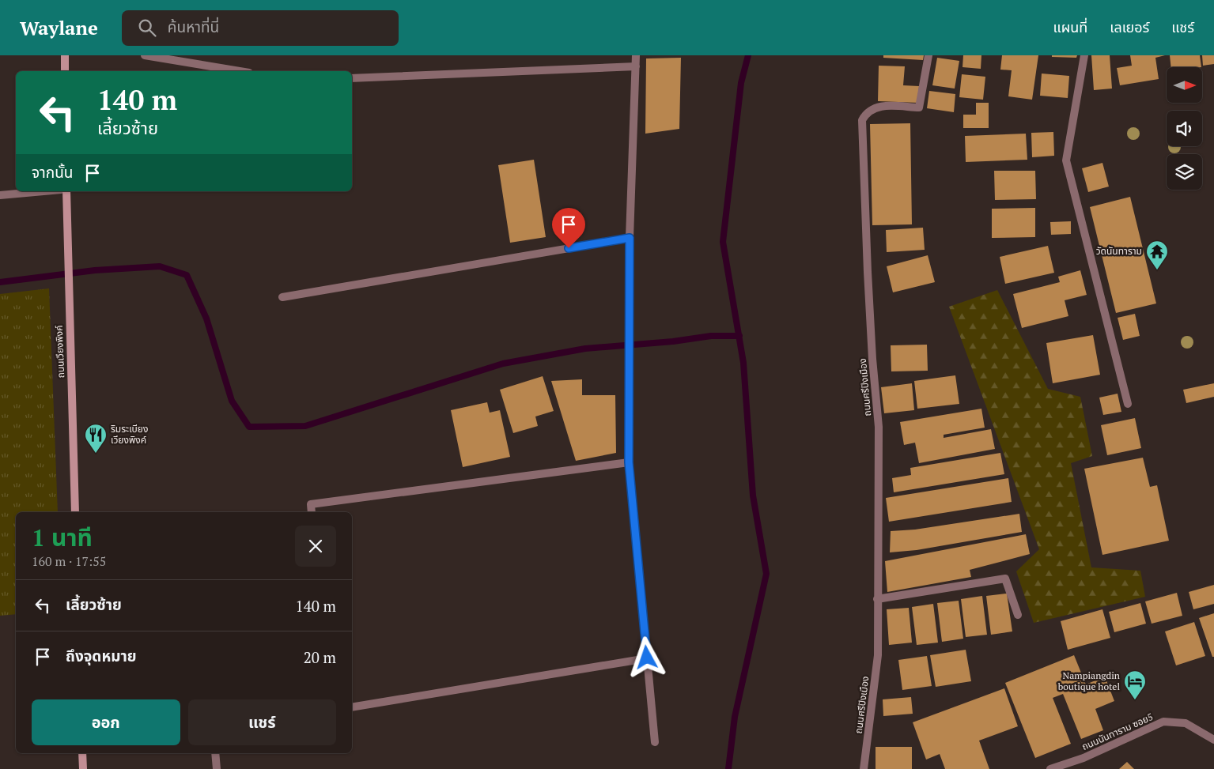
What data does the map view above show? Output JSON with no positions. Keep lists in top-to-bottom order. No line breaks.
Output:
{"streets":{"street":["ถนนเวียงพิงค์","ถนนศรีปิงเมือง","ถนนนันทาราม ซอย5"]},"places":{"temple":["วัดนันทาราม"],"restaurant":["ริมระเบียง เวียงพิงค์"],"hotel":["Nampiangdin boutique hotel"]},"north":"right","page":{"header":"Waylane","search":"ค้นหาที่นี่","nav":["แผนที่","เลเยอร์","แชร์"],"turn":["140 m","เลี้ยวซ้าย"],"then":"จากนั้น","heading":["1 นาที","160 m · 17:55"],"list":[{"name":"เลี้ยวซ้าย","value":"140 m"},{"name":"ถึงจุดหมาย","value":"20 m"}],"buttons":["ออก","แชร์"]}}
